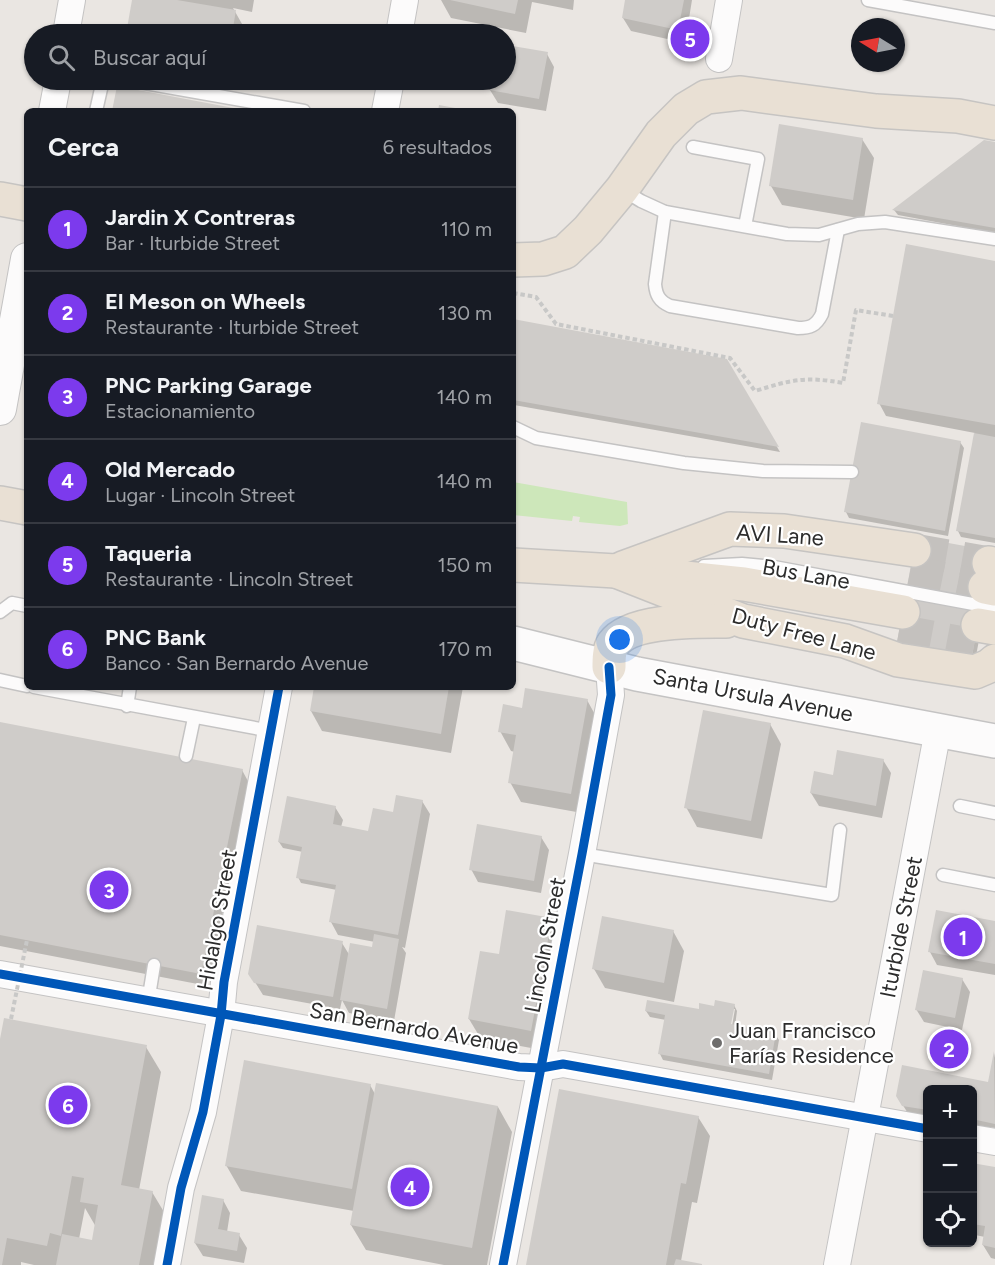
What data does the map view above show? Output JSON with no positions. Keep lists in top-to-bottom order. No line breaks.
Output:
{"streets":{"highway":["AVI Lane","Duty Free Lane"],"main road":["Santa Ursula Avenue"],"street":["Hidalgo Street","Iturbide Street","Lincoln Street","San Bernardo Avenue"],"lane":["Bus Lane"]},"crossings":[["AVI Lane","Bus Lane"],["AVI Lane","Duty Free Lane"],["Bus Lane","Duty Free Lane"],["Santa Ursula Avenue","Iturbide Street"],["Santa Ursula Avenue","Lincoln Street"],["Hidalgo Street","San Bernardo Avenue"],["Iturbide Street","San Bernardo Avenue"],["Lincoln Street","San Bernardo Avenue"]],"places":["Juan Francisco Farías Residence"],"north":"left","page":{"pins":["5","3","1","2","6","4"],"search":"Buscar aquí","heading":["Cerca","6 resultados"],"list":[{"mark":"1","name":"Jardin X Contreras","note":"Bar · Iturbide Street","value":"110 m"},{"mark":"2","name":"El Meson on Wheels","note":"Restaurante · Iturbide Street","value":"130 m"},{"mark":"3","name":"PNC Parking Garage","note":"Estacionamiento","value":"140 m"},{"mark":"4","name":"Old Mercado","note":"Lugar · Lincoln Street","value":"140 m"},{"mark":"5","name":"Taqueria","note":"Restaurante · Lincoln Street","value":"150 m"},{"mark":"6","name":"PNC Bank","note":"Banco · San Bernardo Avenue","value":"170 m"}],"map_buttons":["+","−"]}}
